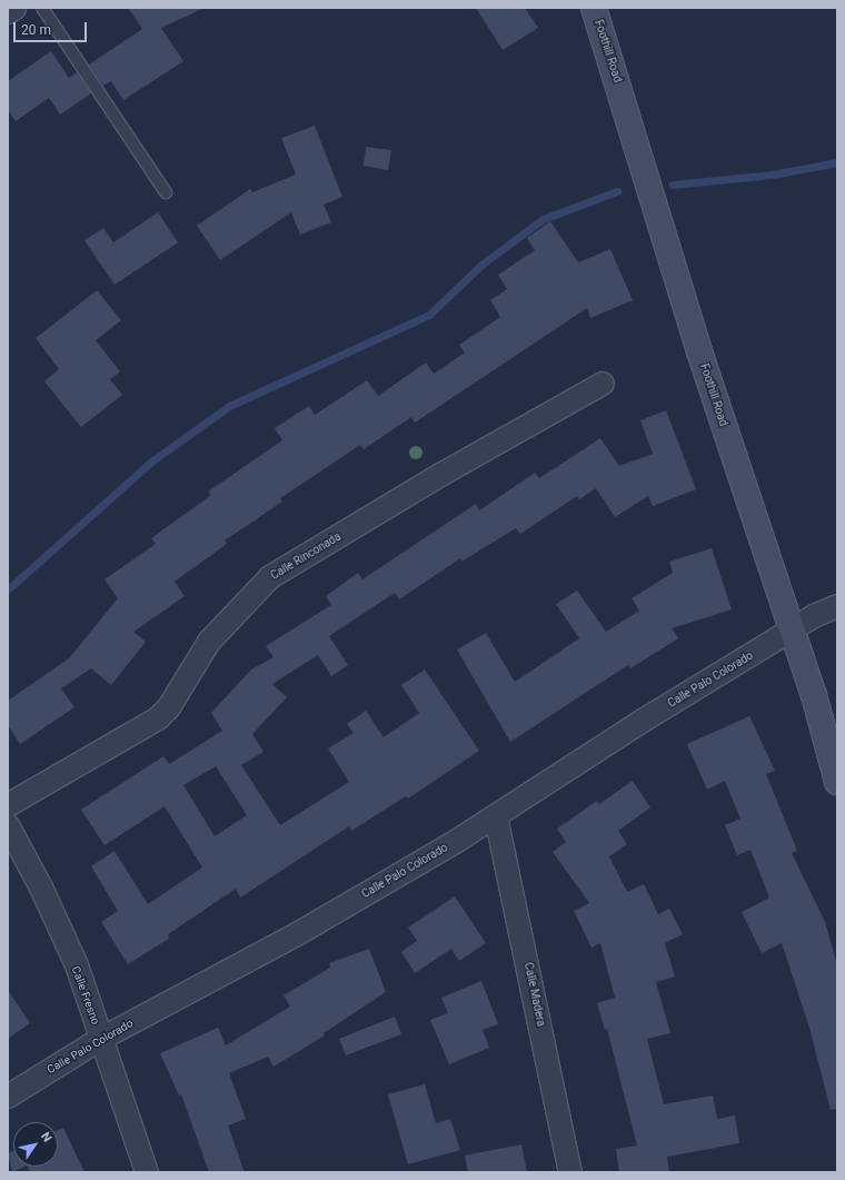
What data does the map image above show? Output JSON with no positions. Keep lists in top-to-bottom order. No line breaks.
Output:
{"streets":{"main road":["Foothill Road"],"street":["Calle Rinconada","Calle Palo Colorado","Calle Madera","Calle Fresno"]},"crossings":[["Foothill Road","Calle Palo Colorado"],["Calle Palo Colorado","Calle Madera"],["Calle Palo Colorado","Calle Fresno"]],"scale_bar":"20 m","north":"top right"}
